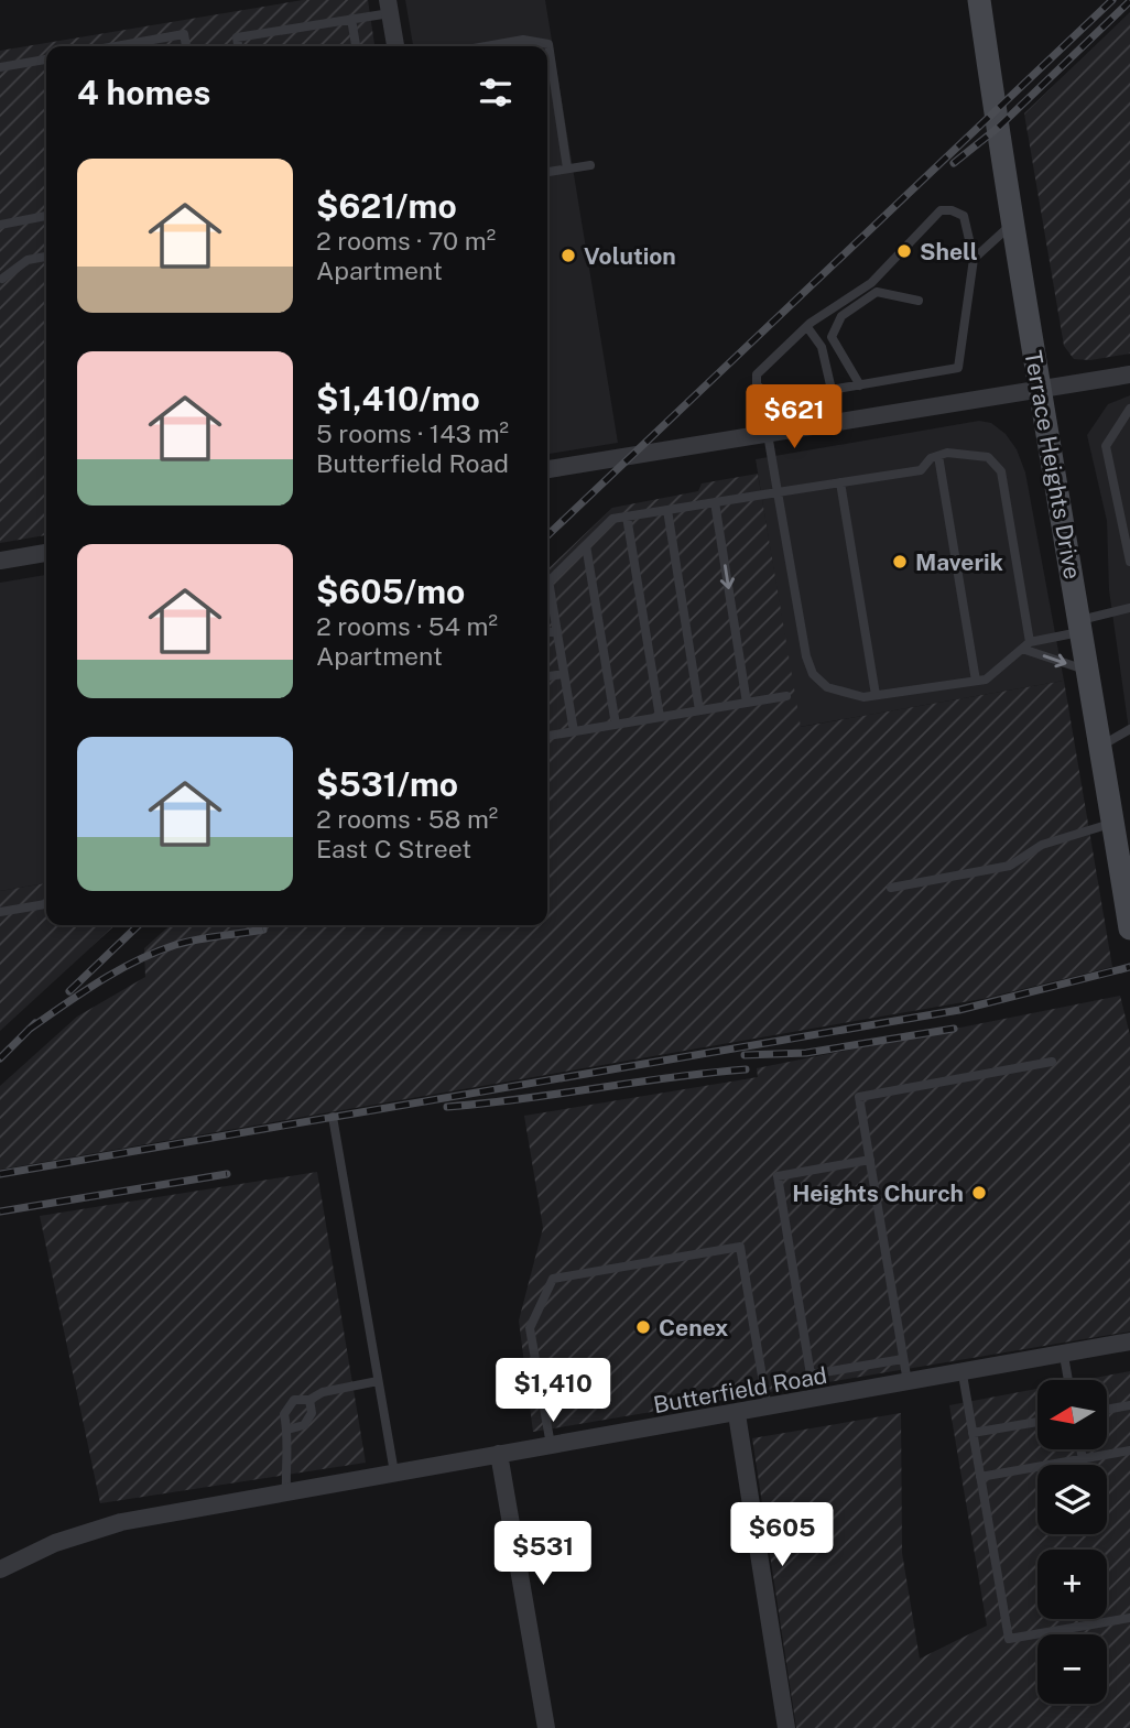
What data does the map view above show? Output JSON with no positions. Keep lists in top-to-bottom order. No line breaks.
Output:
{"streets":{"main road":["Terrace Heights Drive"],"street":["Butterfield Road"]},"places":["Shell","Volution","Maverik","Heights Church","Cenex"],"north":"left","page":{"heading":"4 homes","list":[{"name":"$621/mo","note":"2 rooms · 70 m² · Apartment"},{"name":"$1,410/mo","note":"5 rooms · 143 m² · Butterfield Road"},{"name":"$605/mo","note":"2 rooms · 54 m² · Apartment"},{"name":"$531/mo","note":"2 rooms · 58 m² · East C Street"}],"price":["$621","$1,410","$605","$531"],"map_buttons":["+","−"]}}
